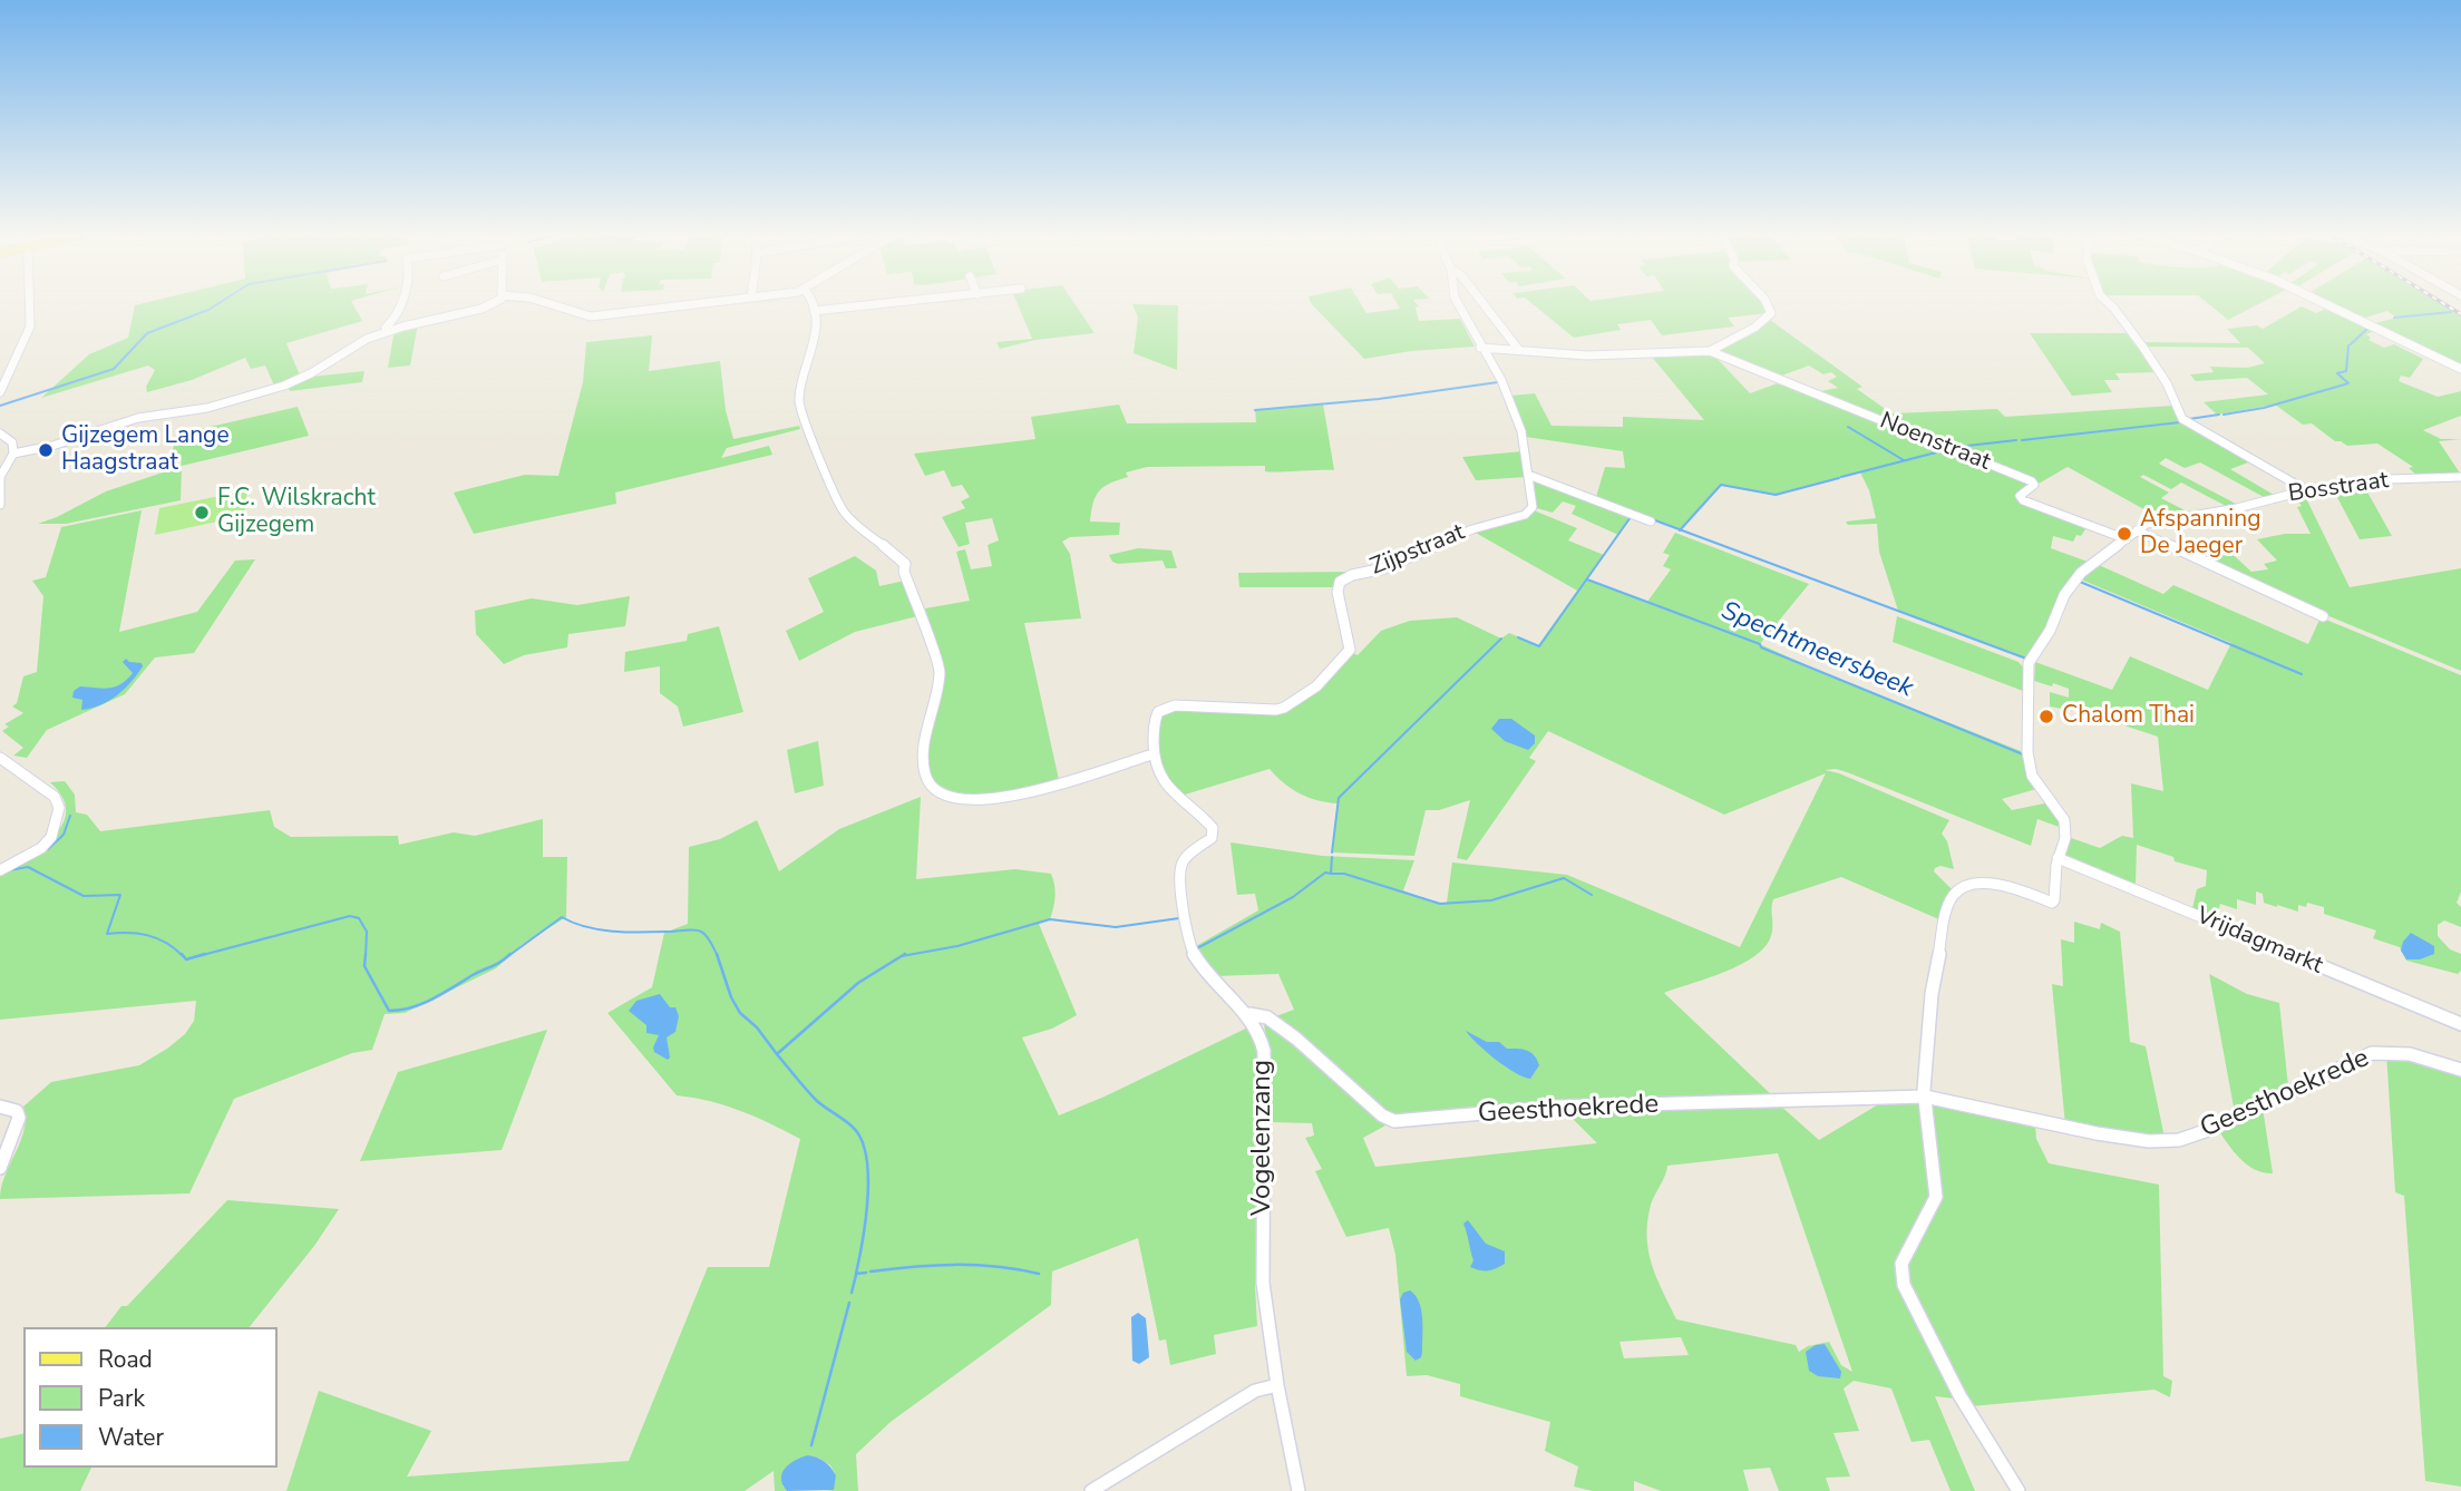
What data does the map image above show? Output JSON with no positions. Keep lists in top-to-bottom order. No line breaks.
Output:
{"streets":{"street":["Noenstraat","Bosstraat","Zijpstraat","Vrijdagmarkt","Geesthoekrede","Vogelenzang"]},"crossings":[["Noenstraat","Bosstraat"],["Noenstraat","Zijpstraat"],["Bosstraat","Vrijdagmarkt"],["Zijpstraat","Vogelenzang"],["Geesthoekrede","Vogelenzang"]],"water":["Spechtmeersbeek"],"places":["Gijzegem Lange Haagstraat","F.C. Wilskracht Gijzegem","Afspanning De Jaeger","Chalom Thai"],"legend":["Road","Park","Water"]}
